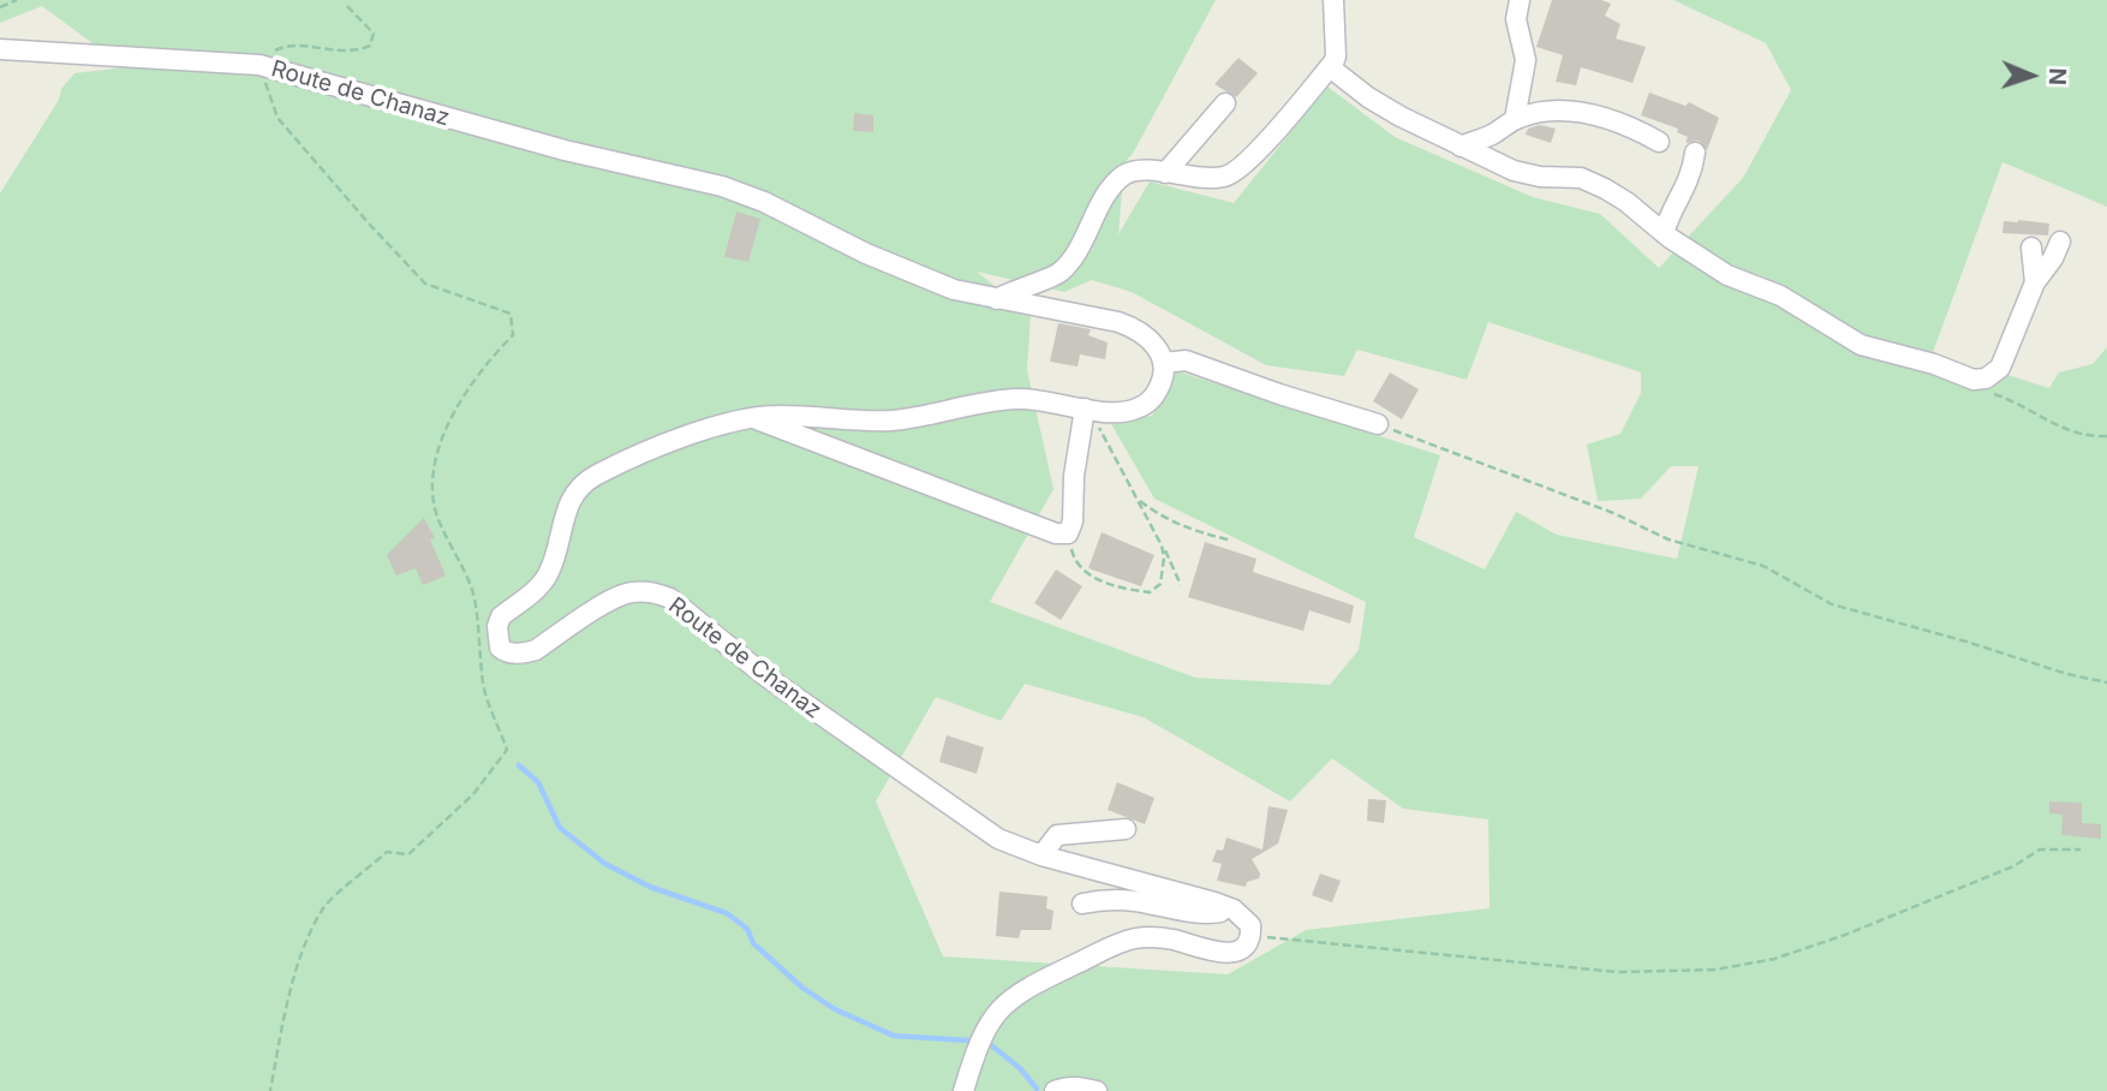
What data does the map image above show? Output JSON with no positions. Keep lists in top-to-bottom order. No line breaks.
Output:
{"streets":{"street":["Route de Chanaz"]},"north":"right"}
